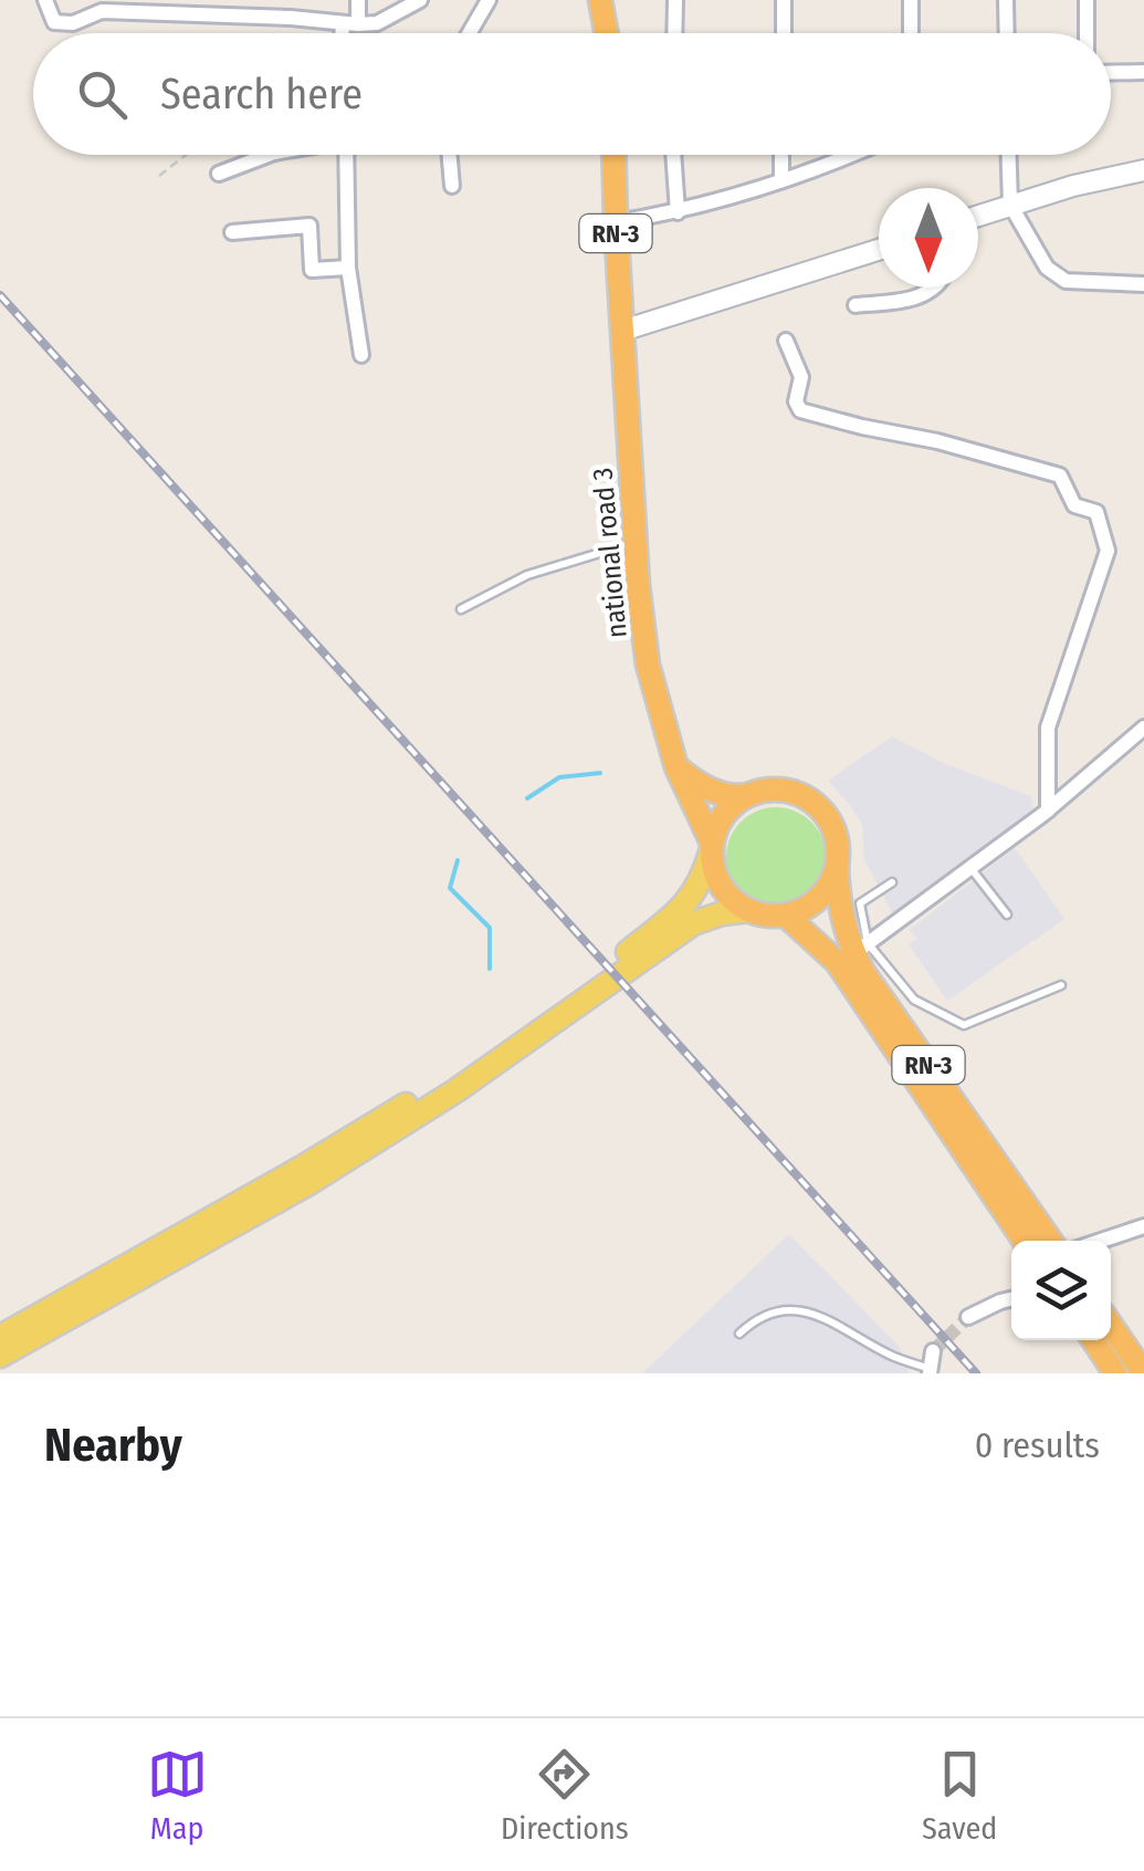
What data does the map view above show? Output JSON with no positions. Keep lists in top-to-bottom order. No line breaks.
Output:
{"streets":{"highway":["RN-3","national road 3"]},"crossings":[["RN-3","national road 3"]],"north":"bottom","page":{"search":"Search here","heading":["Nearby","0 results"],"nav":["Map","Directions","Saved"]}}
